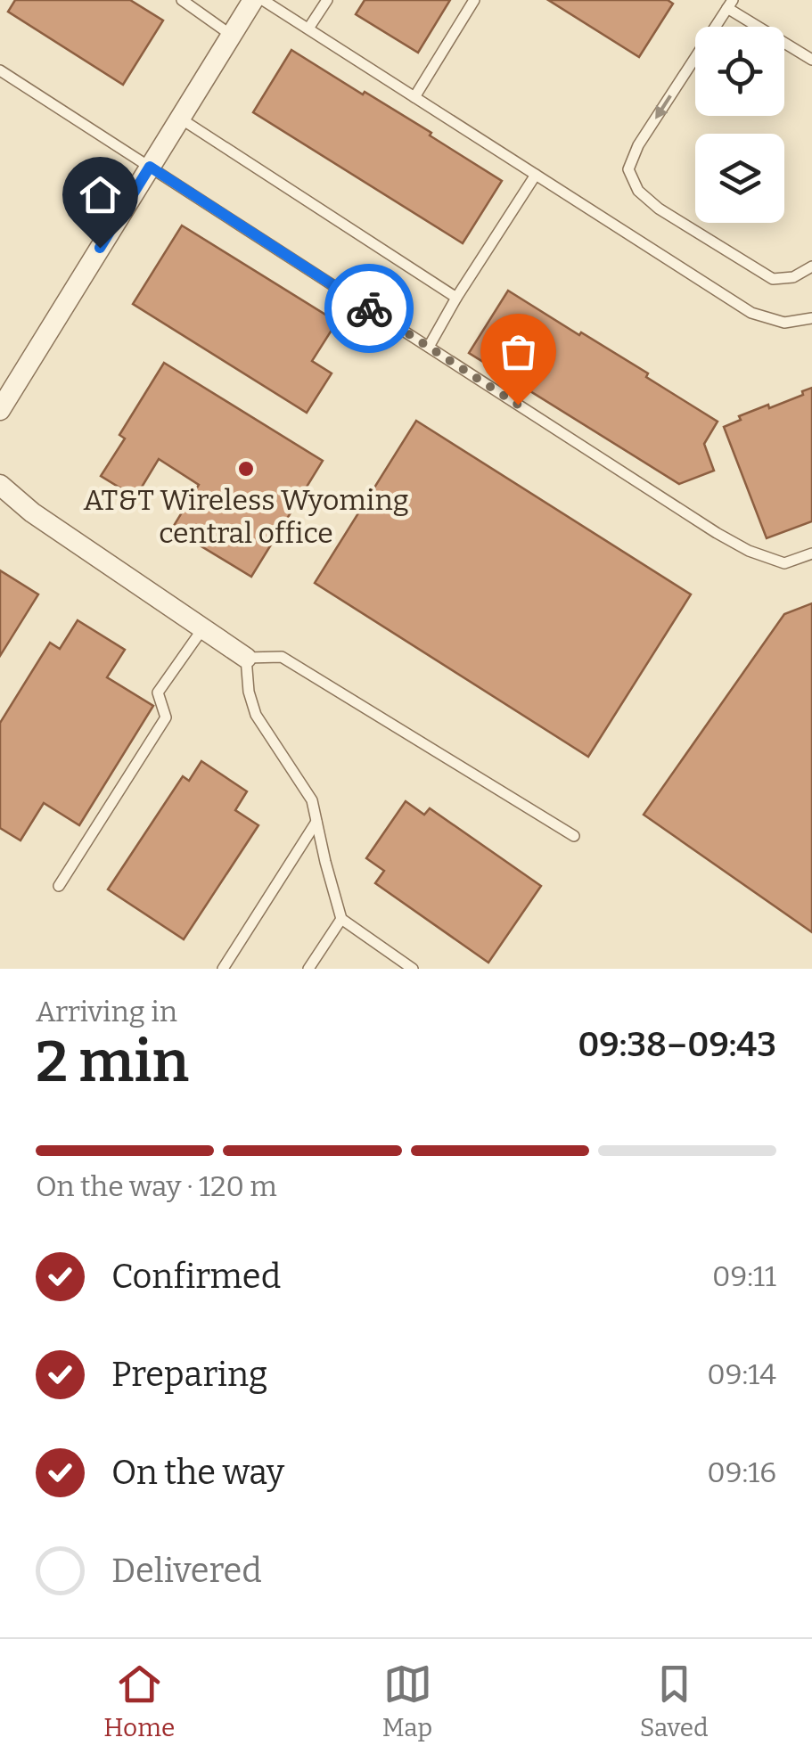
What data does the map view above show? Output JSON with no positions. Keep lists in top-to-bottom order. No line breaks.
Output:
{"places":["AT&T Wireless Wyoming central office"],"page":{"heading":["2 min","Arriving in","09:38–09:43"],"bar":"On the way · 120 m","list":[["Confirmed","09:11"],["Preparing","09:14"],["On the way","09:16"],"Delivered"],"tabs":["Home","Map","Saved"]}}
